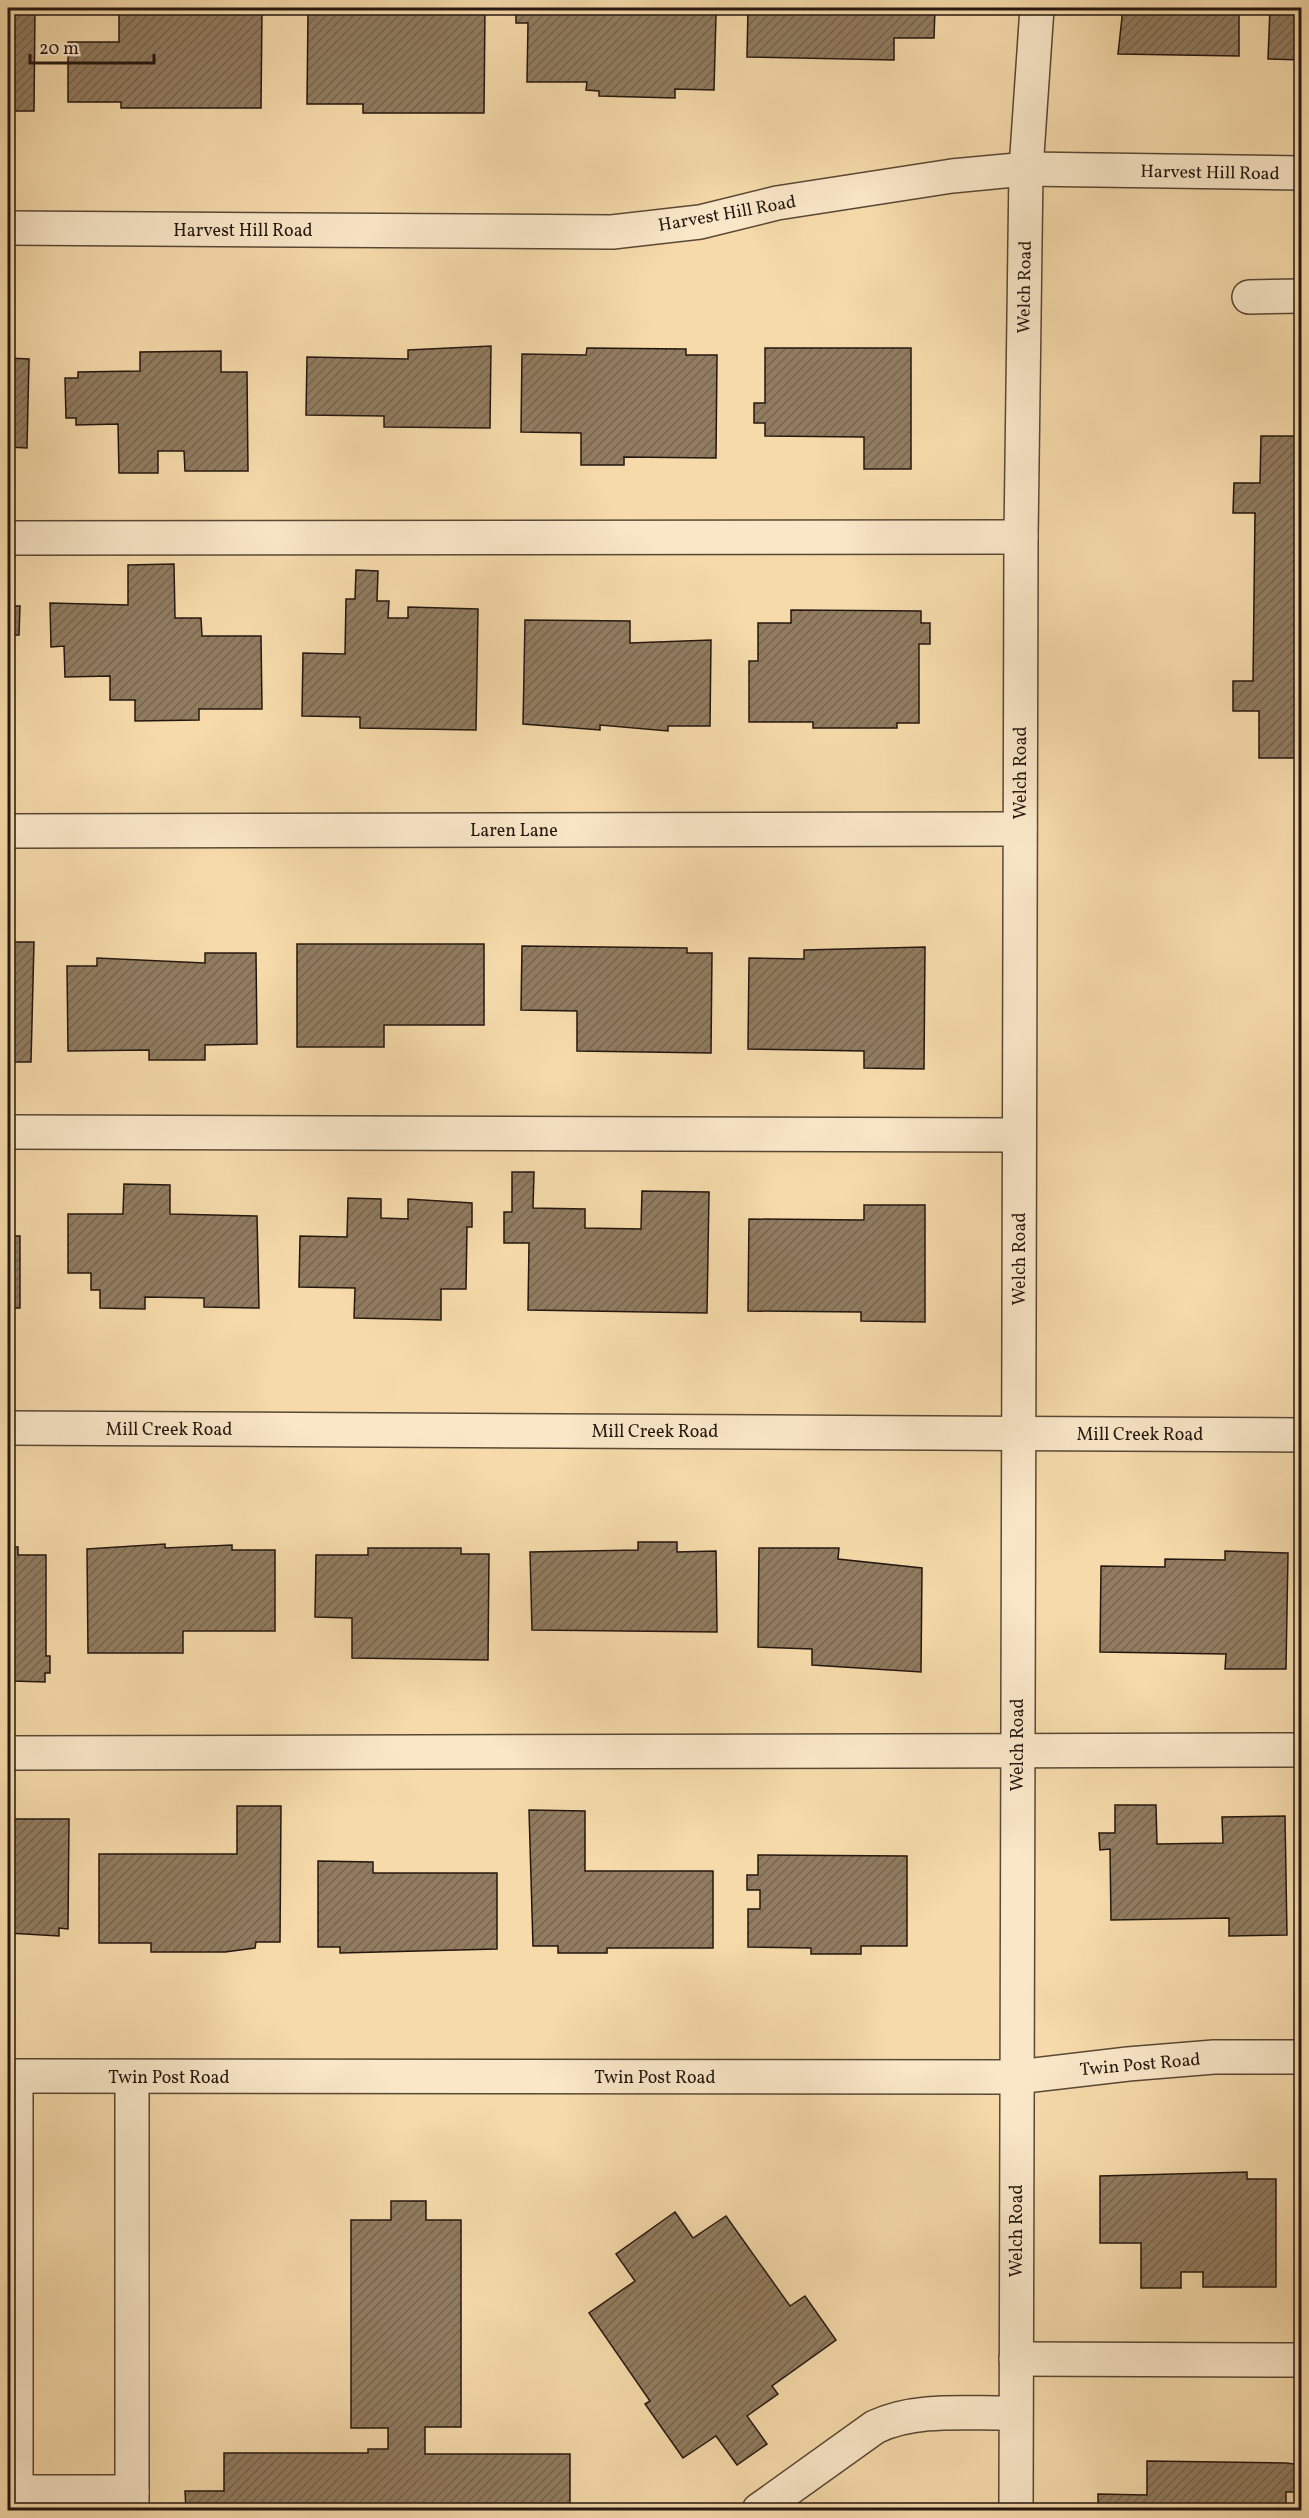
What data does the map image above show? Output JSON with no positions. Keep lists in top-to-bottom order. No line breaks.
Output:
{"streets":{"street":["Harvest Hill Road","Welch Road","Laren Lane","Mill Creek Road","Twin Post Road"]},"crossings":[["Harvest Hill Road","Welch Road"],["Welch Road","Laren Lane"],["Welch Road","Mill Creek Road"],["Welch Road","Twin Post Road"]],"scale_bar":"20 m"}
